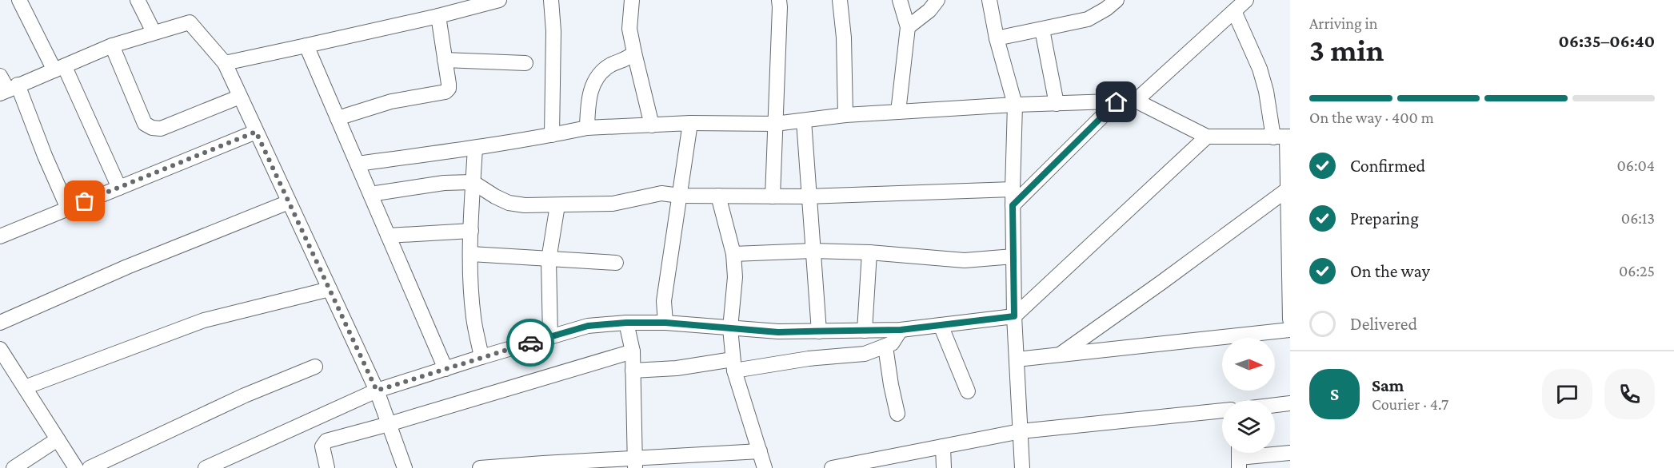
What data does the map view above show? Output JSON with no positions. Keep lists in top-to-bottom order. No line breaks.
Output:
{"north":"right","page":{"heading":["3 min","Arriving in","06:35–06:40"],"panel":["Sam","Courier · 4.7"],"bar":"On the way · 400 m","list":[["Confirmed","06:04"],["Preparing","06:13"],["On the way","06:25"],"Delivered"],"round":"S"}}
